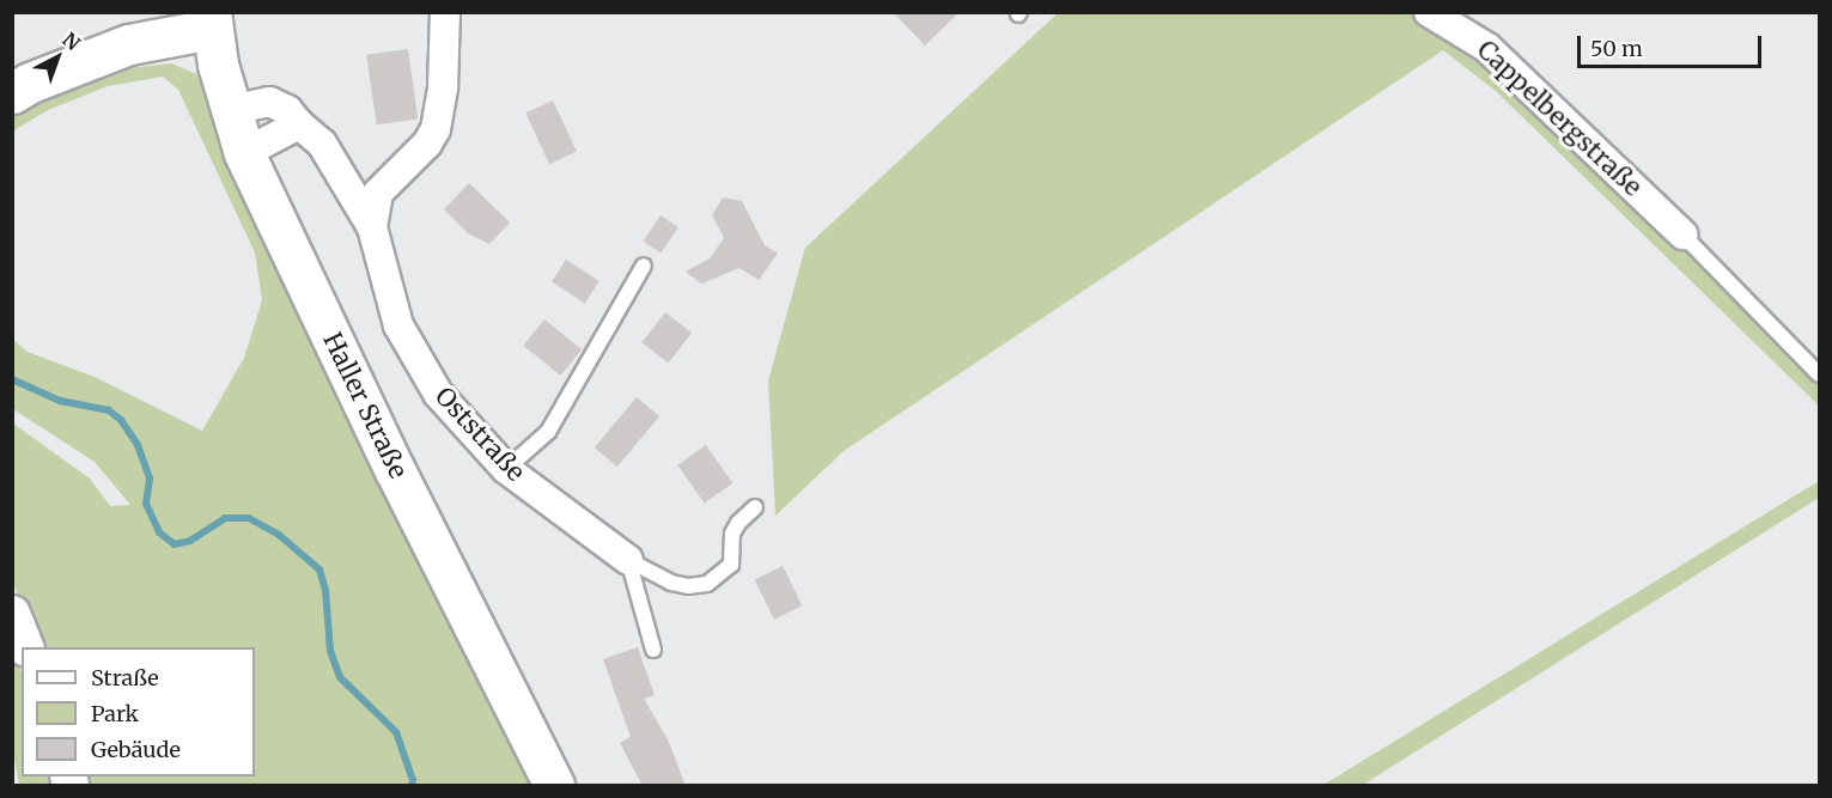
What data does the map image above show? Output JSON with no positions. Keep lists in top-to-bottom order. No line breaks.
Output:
{"streets":{"main road":["Haller Straße"],"street":["Cappelbergstraße","Oststraße"]},"crossings":[["Haller Straße","Oststraße"]],"legend":["Straße","Park","Gebäude"],"scale_bar":"50 m","north":"top right"}
